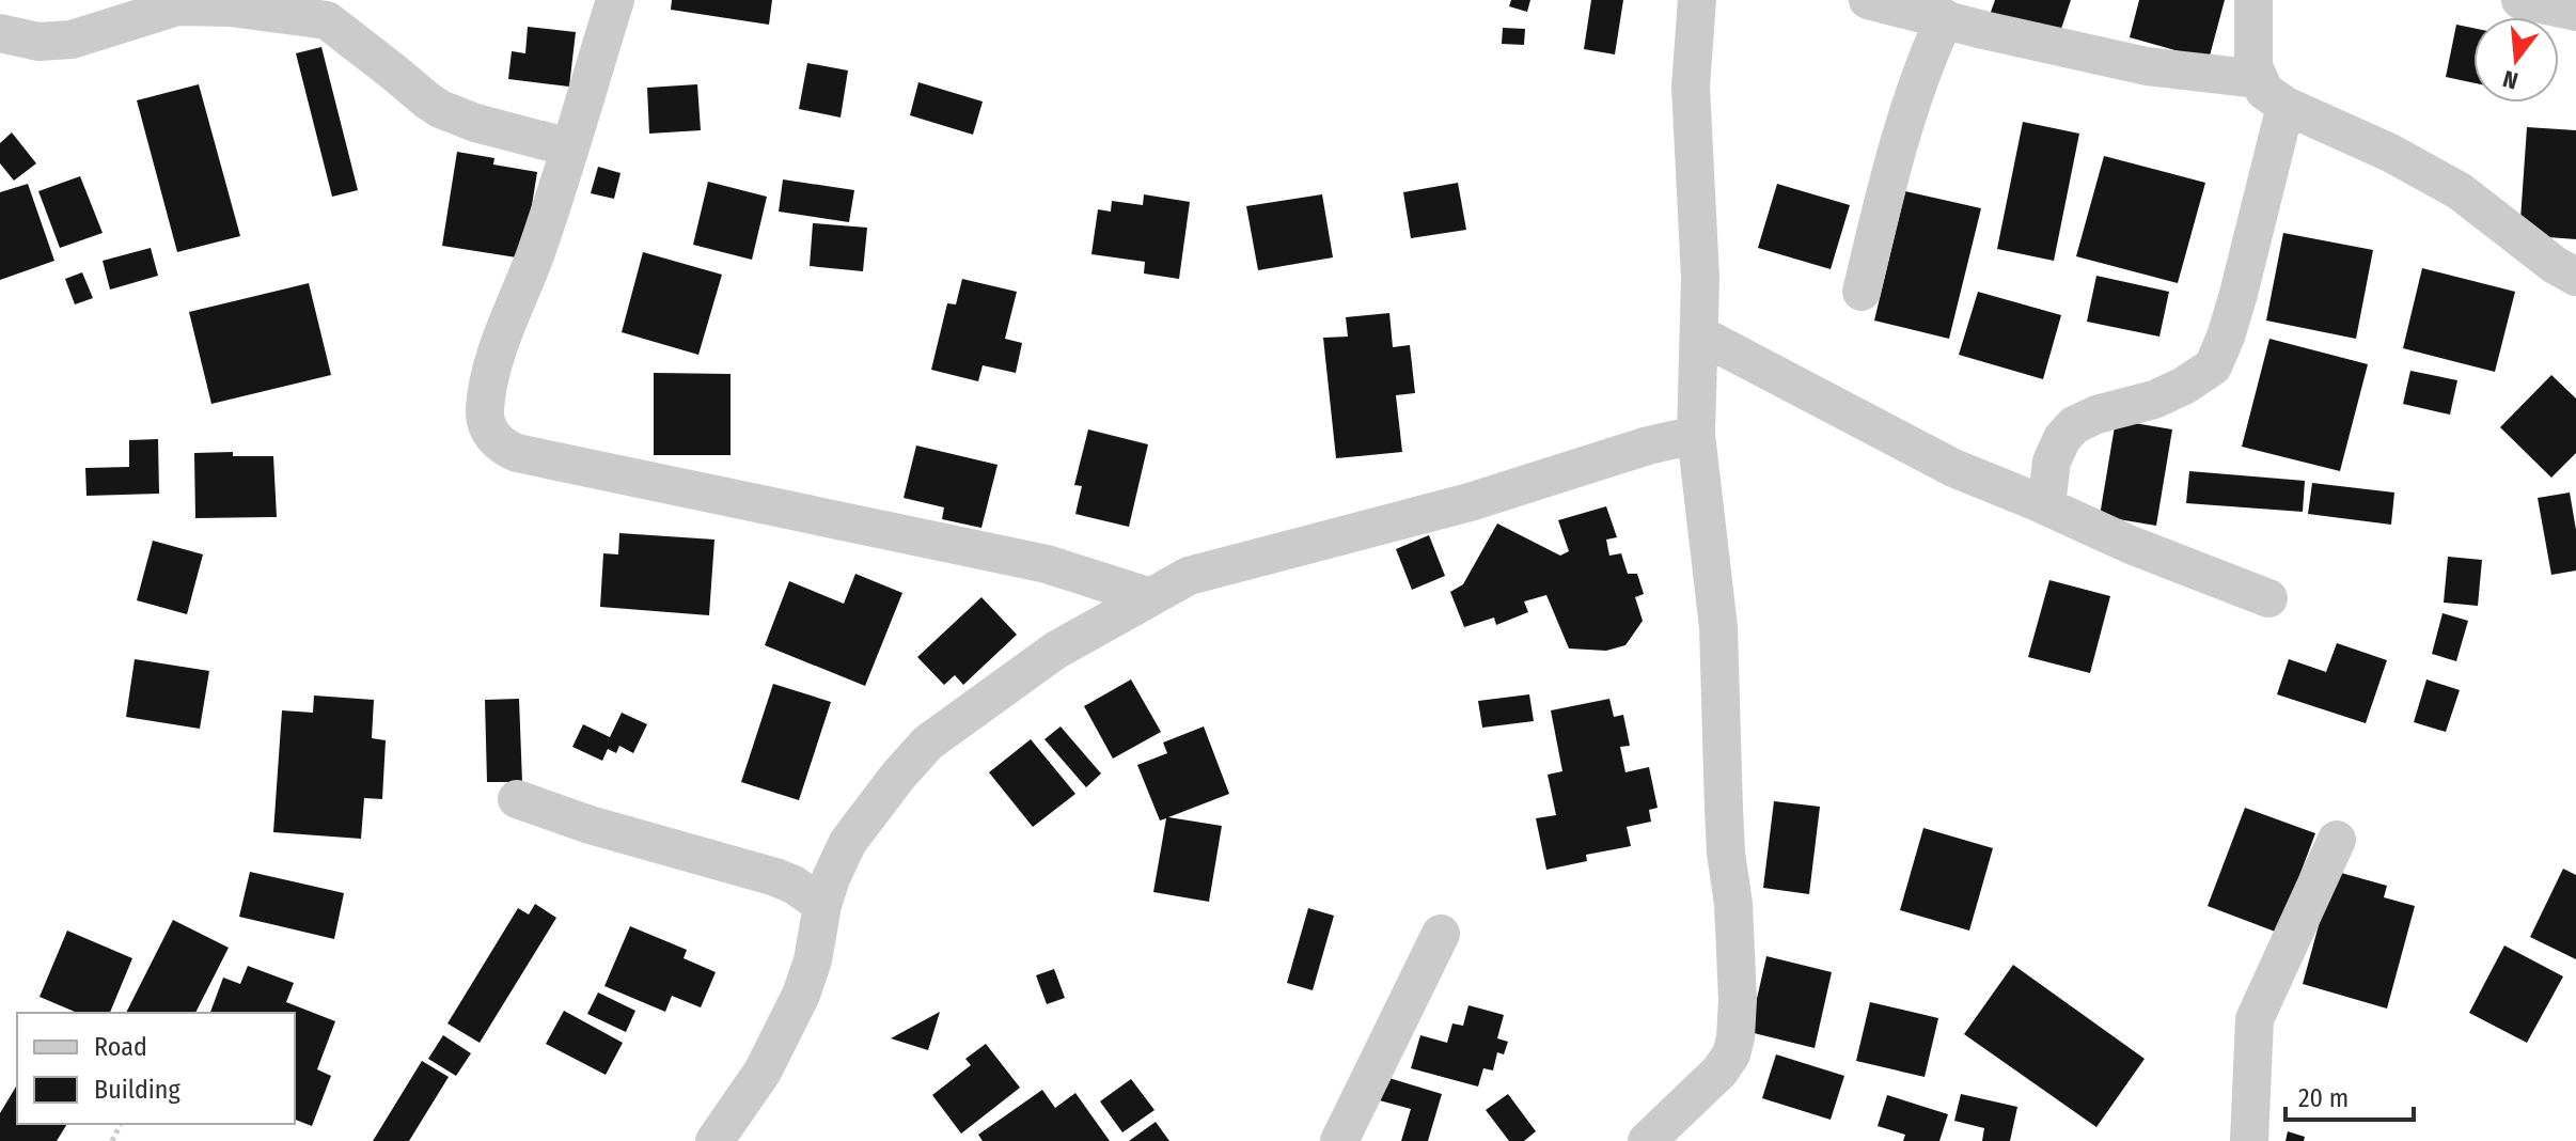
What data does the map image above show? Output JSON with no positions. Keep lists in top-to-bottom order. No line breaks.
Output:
{"legend":["Road","Building"],"scale_bar":"20 m","north":"bottom"}
